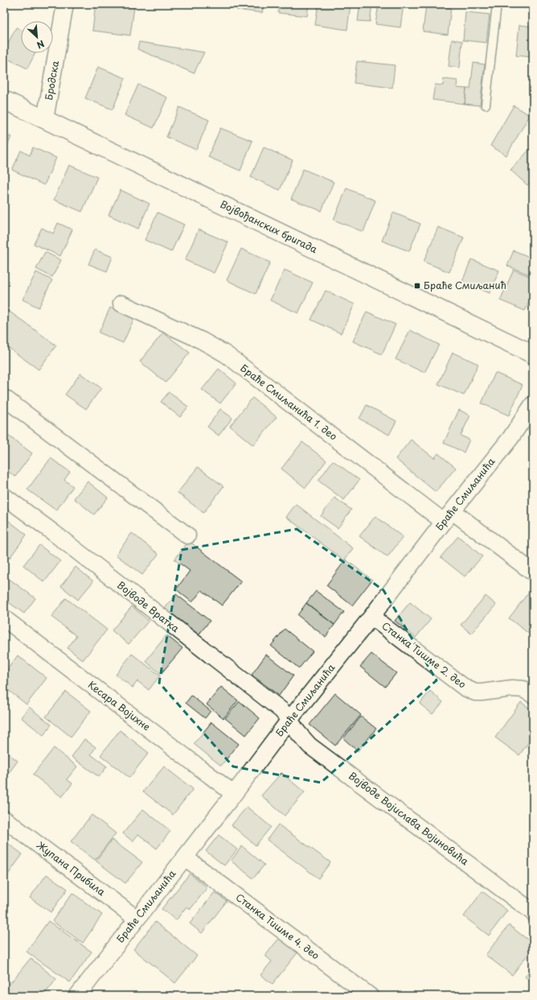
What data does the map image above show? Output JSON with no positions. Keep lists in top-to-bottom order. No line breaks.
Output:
{"streets":{"street":["Бродска","Војвођанских бригада","Браће Смиљанића 1. део","Браће Смиљанића","Војводе Вратка","Станка Тишме 2. део","Кесара Војихне","Војводе Војислава Војиновића","Жупана Прибила","Станка Тишме 4. део"]},"crossings":[["Бродска","Војвођанских бригада"],["Браће Смиљанића 1. део","Браће Смиљанића"],["Браће Смиљанића","Војводе Вратка"],["Браће Смиљанића","Станка Тишме 2. део"],["Браће Смиљанића","Кесара Војихне"],["Браће Смиљанића","Војводе Војислава Војиновића"],["Браће Смиљанића","Жупана Прибила"],["Браће Смиљанића","Станка Тишме 4. део"],["Војводе Вратка","Војводе Војислава Војиновића"]],"places":{"transit":["Браће Смиљанић"]},"north":"bottom right"}
